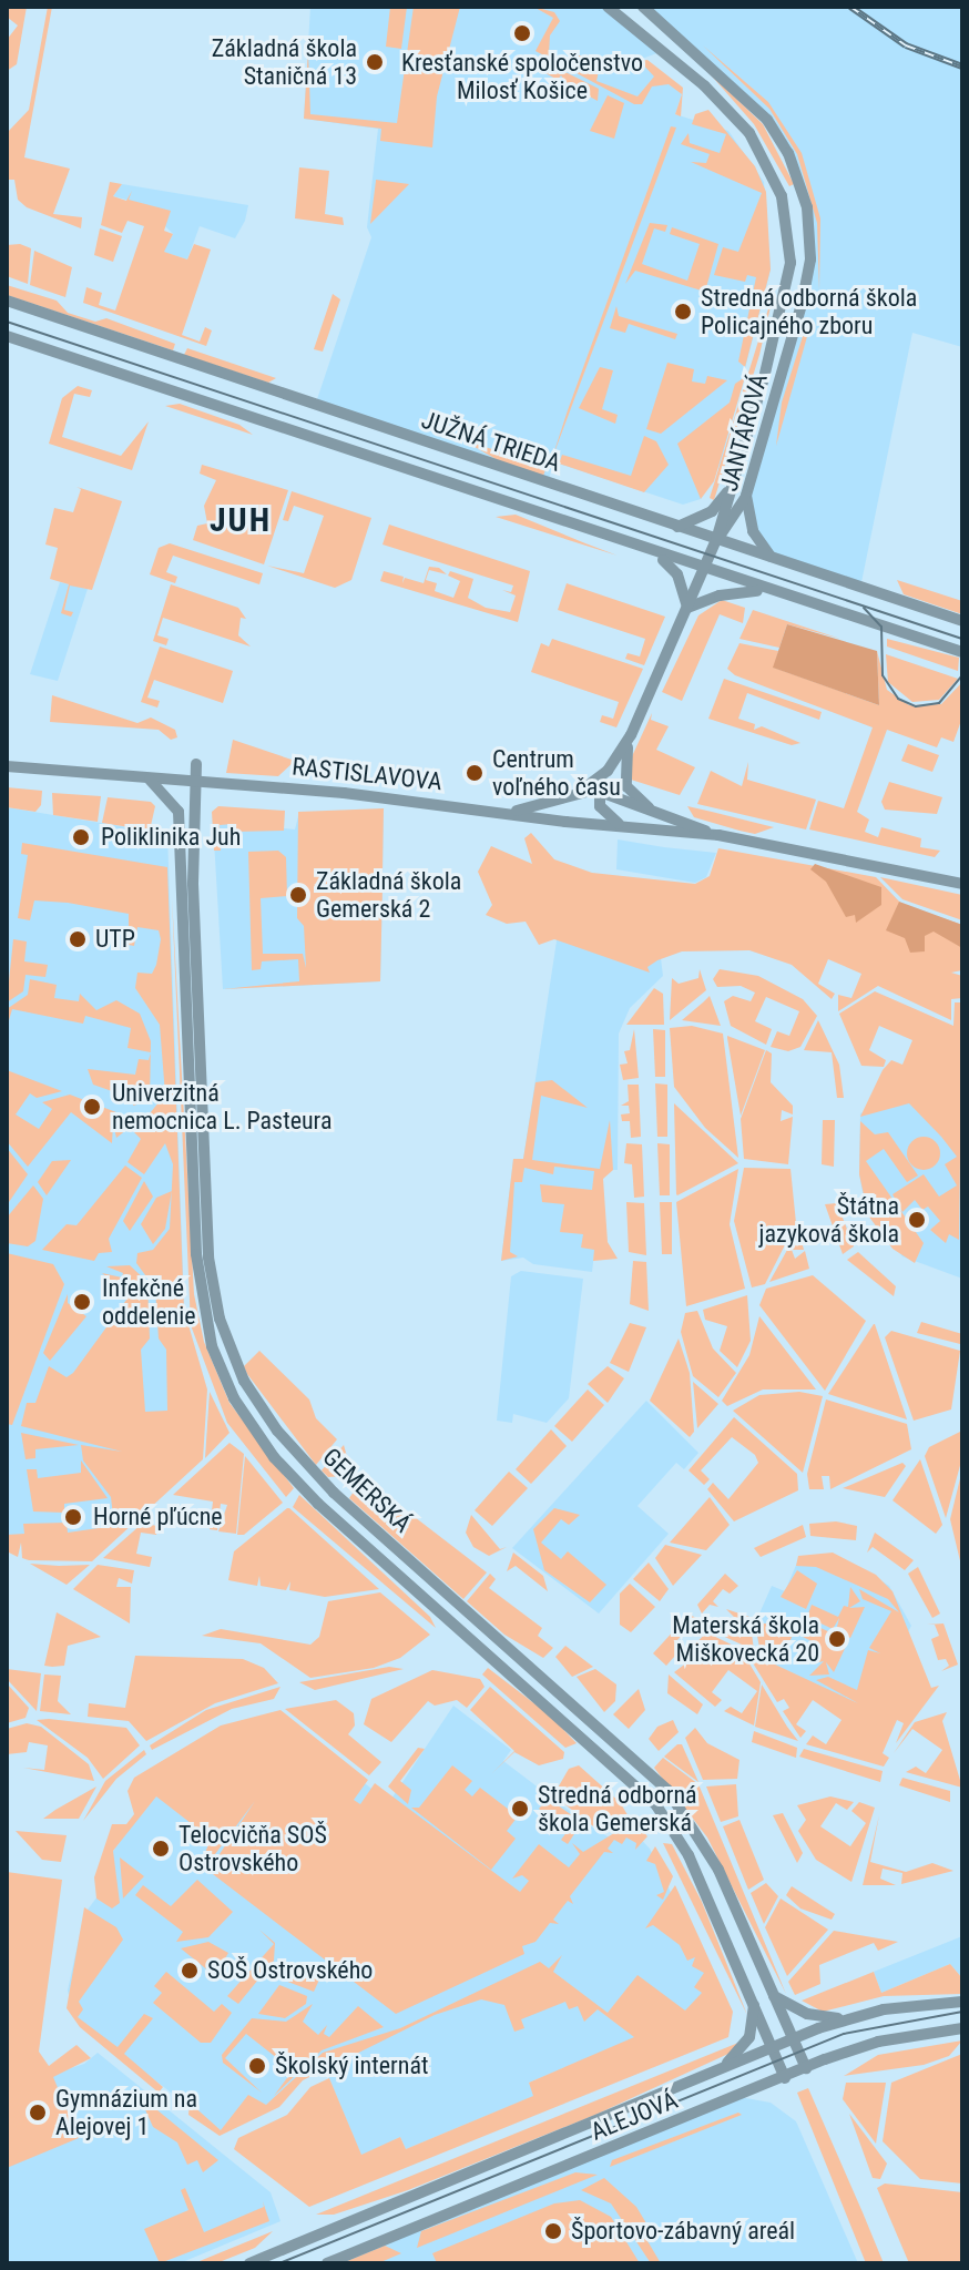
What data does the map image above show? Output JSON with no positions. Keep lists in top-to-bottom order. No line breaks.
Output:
{"streets":{"street":["JANTÁROVÁ","JUŽNÁ TRIEDA","RASTISLAVOVA","GEMERSKÁ","ALEJOVÁ"]},"crossings":[["JANTÁROVÁ","JUŽNÁ TRIEDA"],["JANTÁROVÁ","RASTISLAVOVA"],["JUŽNÁ TRIEDA","RASTISLAVOVA"],["RASTISLAVOVA","GEMERSKÁ"],["GEMERSKÁ","ALEJOVÁ"]],"districts":["JUH"],"places":["Kresťanské spoločenstvo Milosť Košice","Základná škola Staničná 13","Stredná odborná škola Policajného zboru","Centrum voľného času","Poliklinika Juh","Základná škola Gemerská 2","UTP","Univerzitná nemocnica L. Pasteura","Štátna jazyková škola","Infekčné oddelenie","Horné pľúcne","Materská škola Miškovecká 20","Stredná odborná škola Gemerská","Telocvičňa SOŠ Ostrovského","SOŠ Ostrovského","Školský internát","Gymnázium na Alejovej 1","Športovo-zábavný areál"]}
